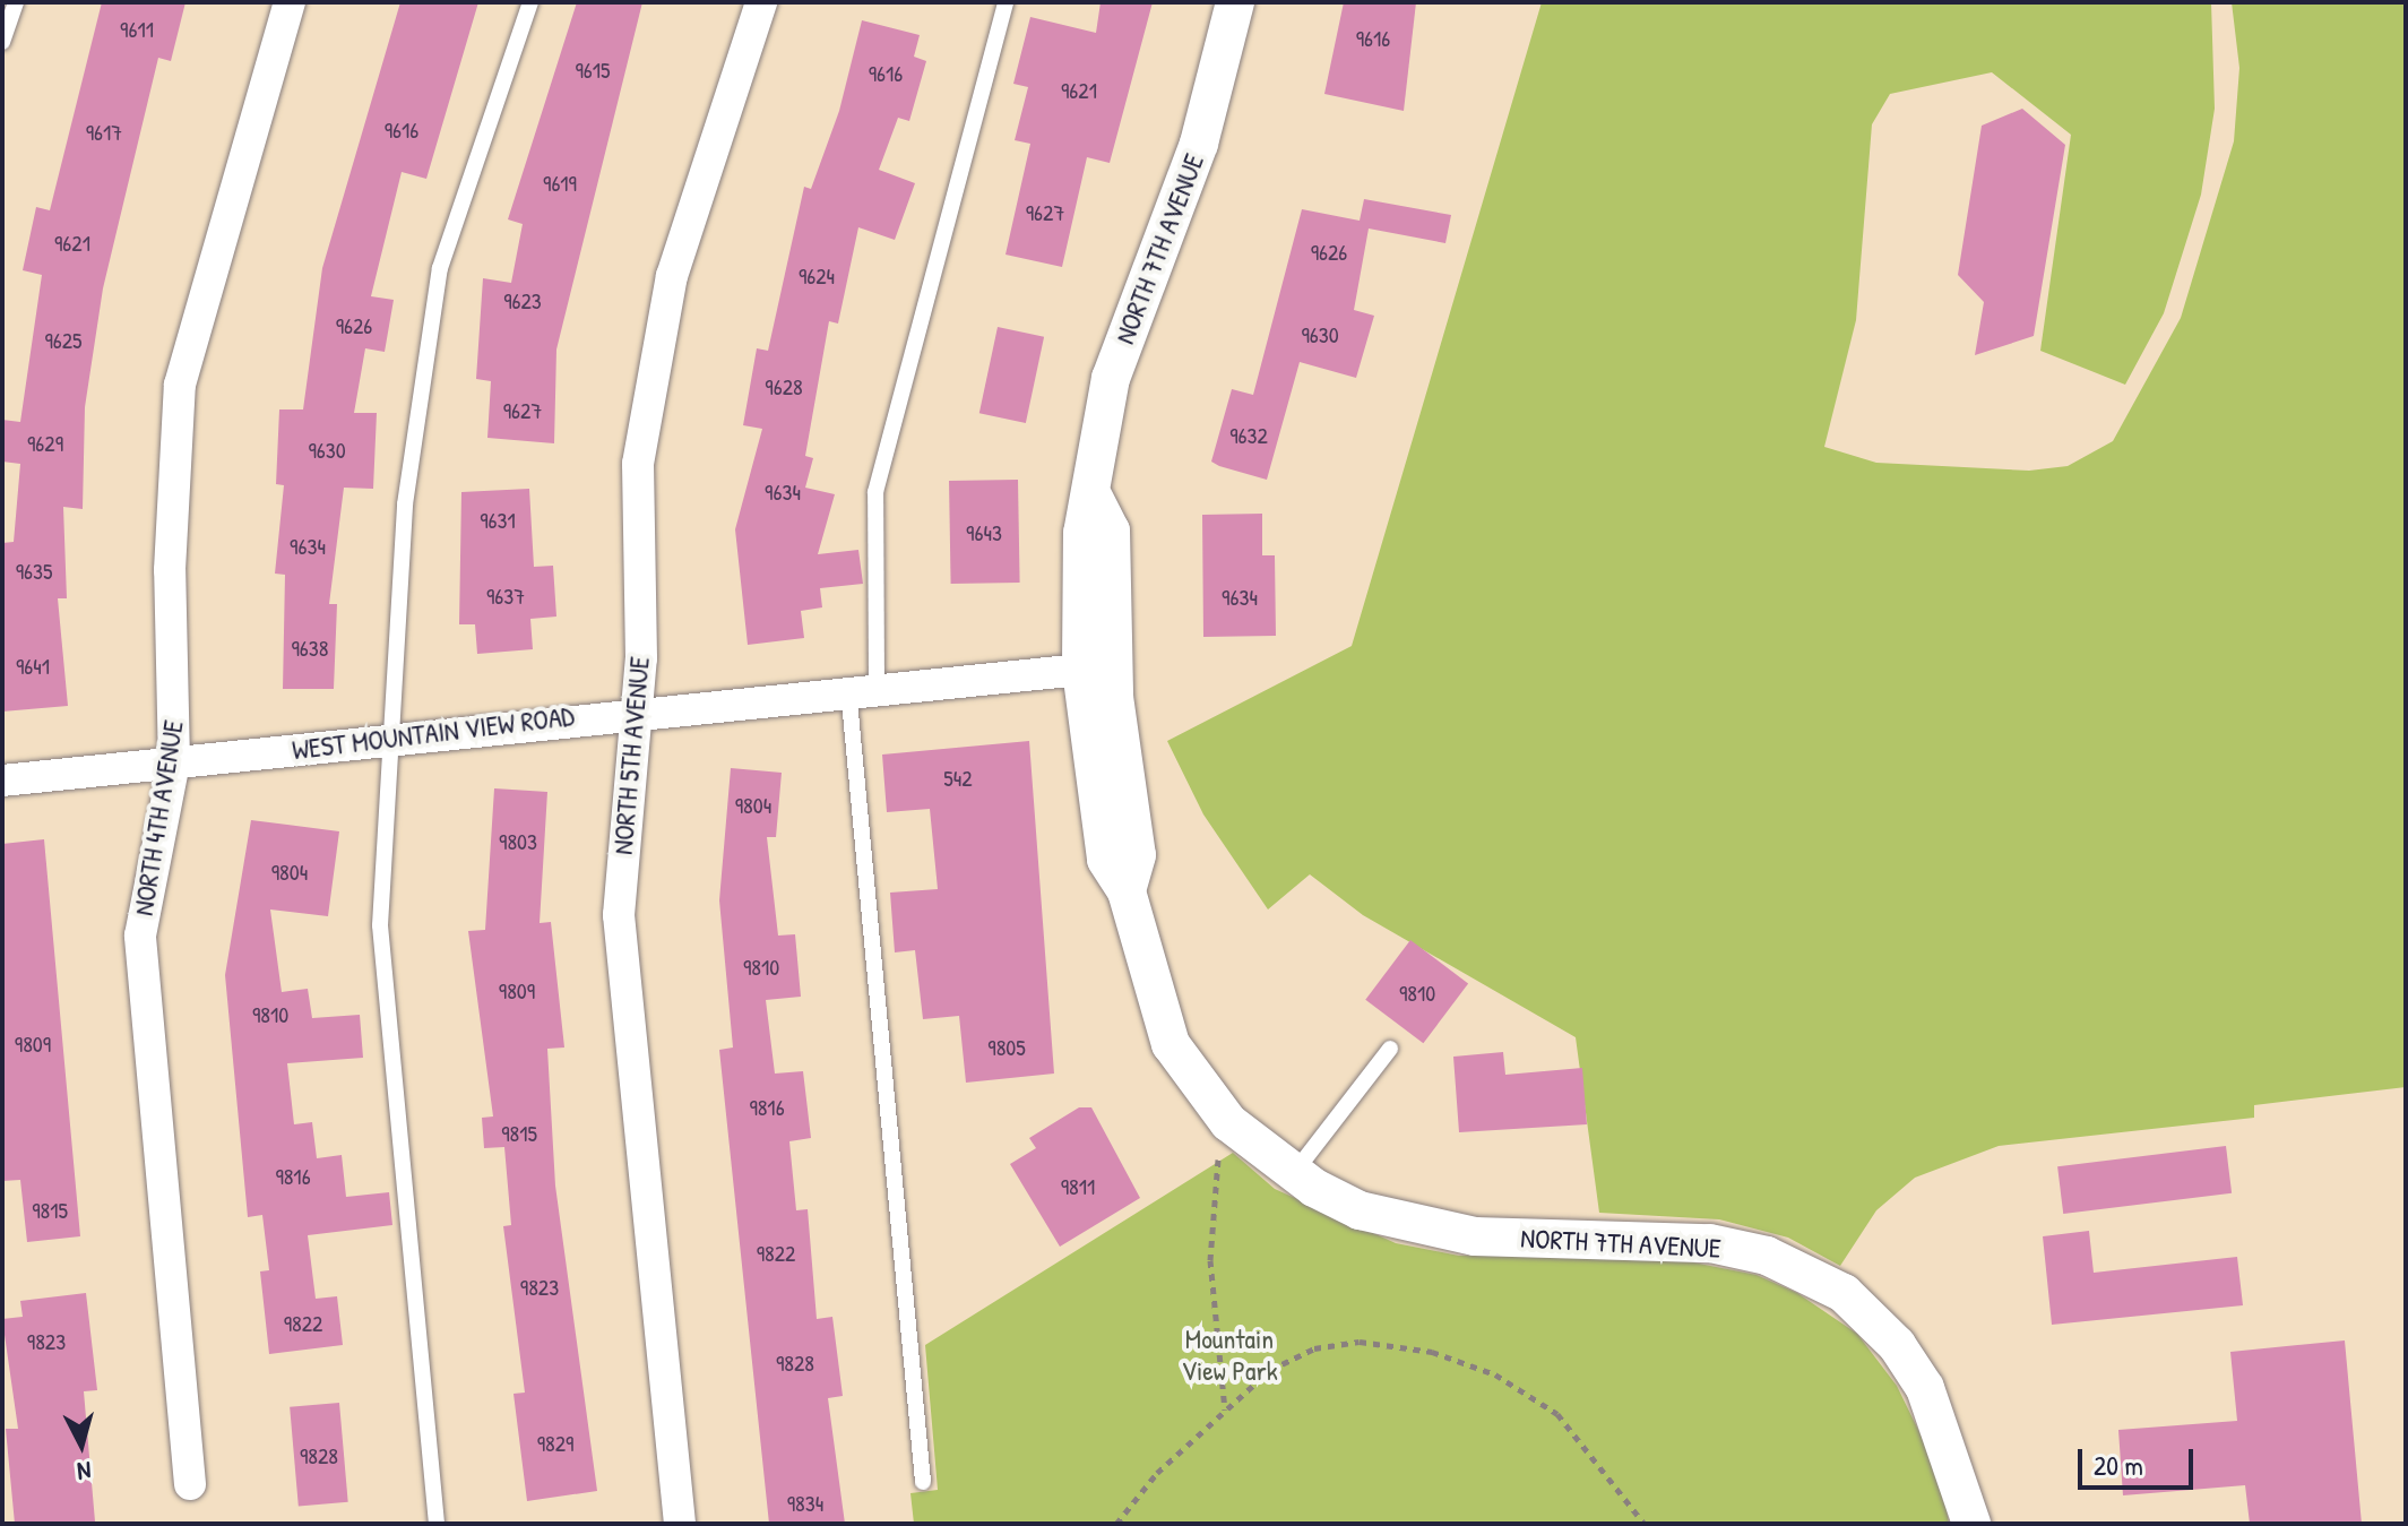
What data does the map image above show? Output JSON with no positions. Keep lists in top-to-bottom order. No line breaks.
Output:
{"streets":{"street":["NORTH 7TH AVENUE","WEST MOUNTAIN VIEW ROAD","NORTH 5TH AVENUE","NORTH 4TH AVENUE"]},"crossings":[["NORTH 7TH AVENUE","WEST MOUNTAIN VIEW ROAD"],["WEST MOUNTAIN VIEW ROAD","NORTH 5TH AVENUE"],["WEST MOUNTAIN VIEW ROAD","NORTH 4TH AVENUE"]],"parks":["Mountain View Park"],"house_numbers":["9611","9616","9615","9616","9621","9616","9617","9619","9627","9621","9626","9624","9623","9626","9630","9625","9628","9627","9632","9629","9630","9634","9631","9643","9634","9635","9637","9634","9638","9641","542","9804","9803","9804","9810","9809","9810","9810","9809","9805","9816","9815","9816","9811","9815","9822","9823","9822","9823","9828","9829","9828","9834"],"scale_bar":"20 m","north":"bottom"}
